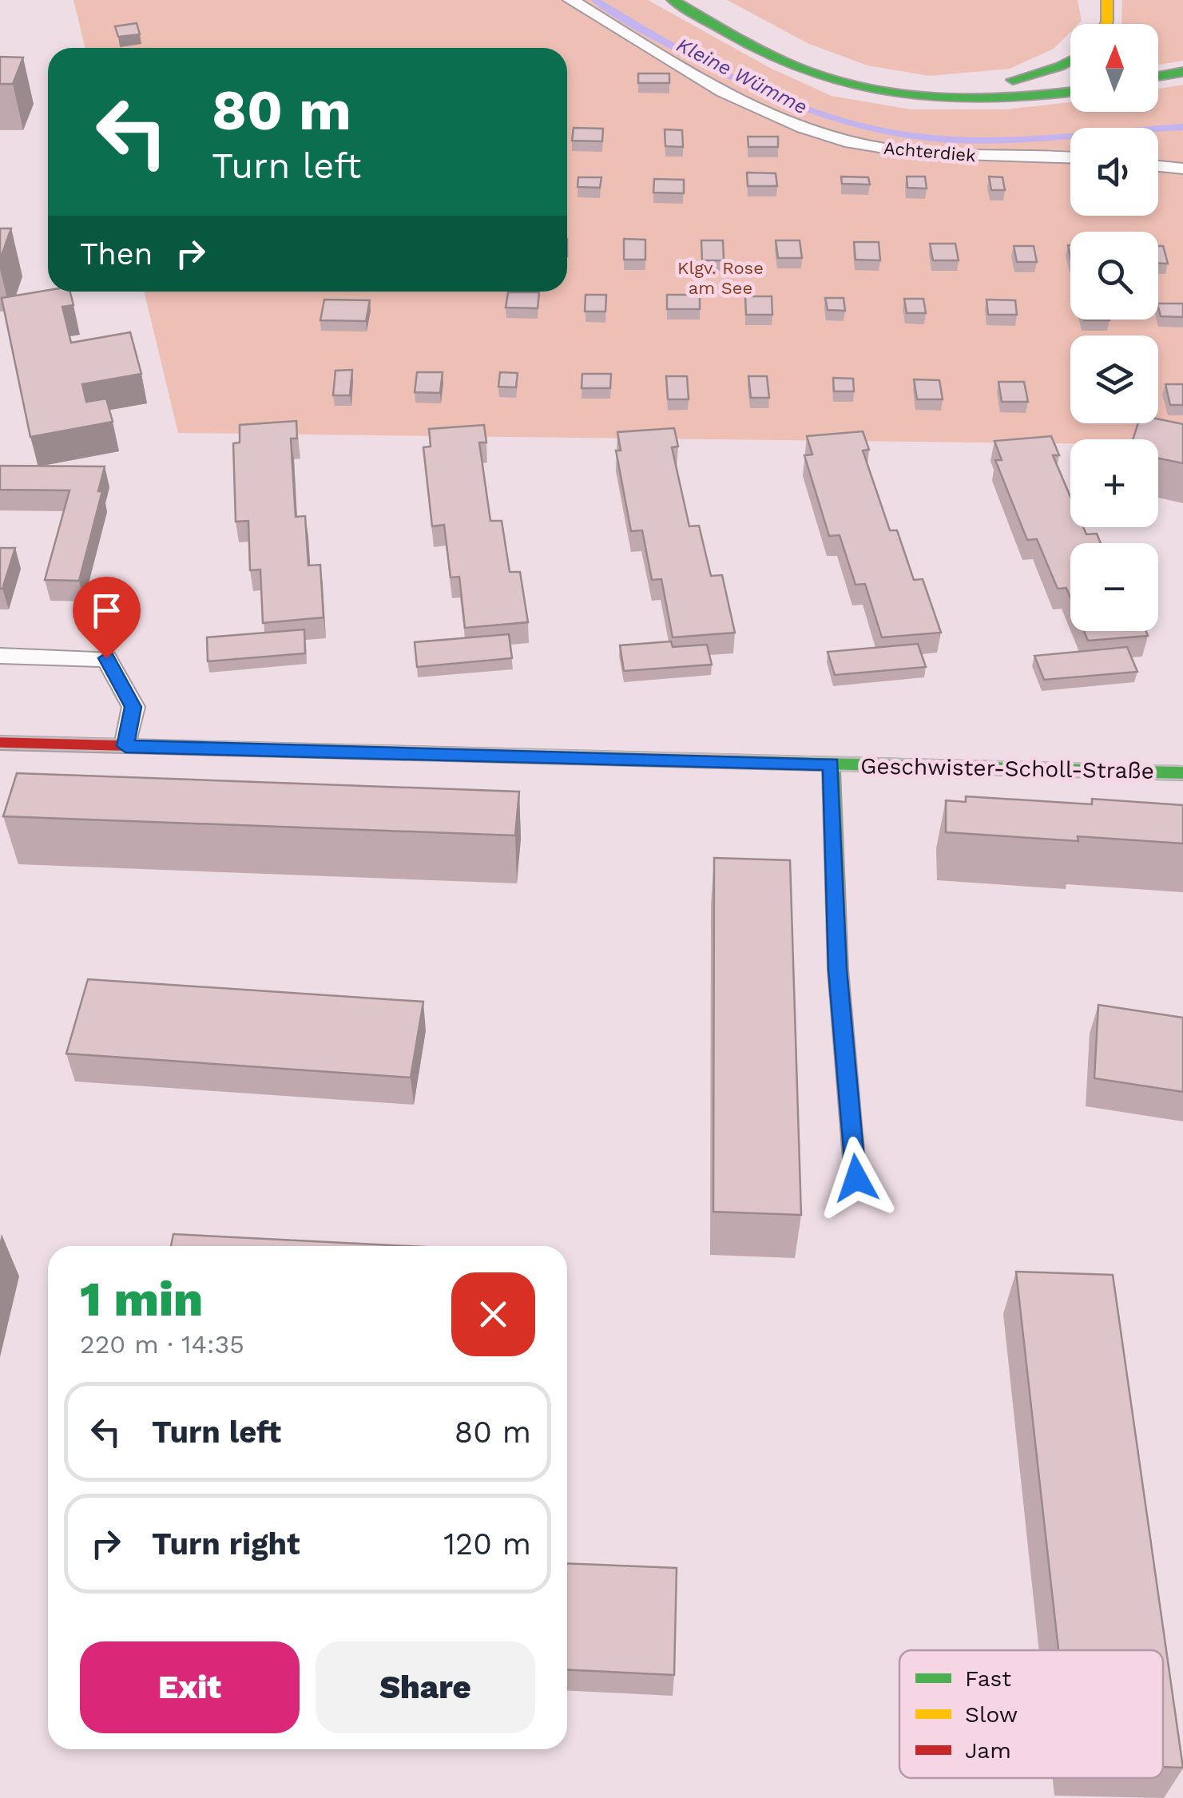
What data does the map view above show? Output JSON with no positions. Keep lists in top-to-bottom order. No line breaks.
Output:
{"streets":{"main road":["Geschwister-Scholl-Straße"],"lane":["Achterdiek"]},"water":["Kleine Wümme"],"parks":["Klgv. Rose am See"],"legend":["Fast","Slow","Jam"],"north":"top","page":{"map_buttons":["+","−"],"turn":["80 m","Turn left"],"then":"Then","heading":["1 min","220 m · 14:35"],"list":[{"name":"Turn left","value":"80 m"},{"name":"Turn right","value":"120 m"}],"buttons":["Exit","Share"]}}
